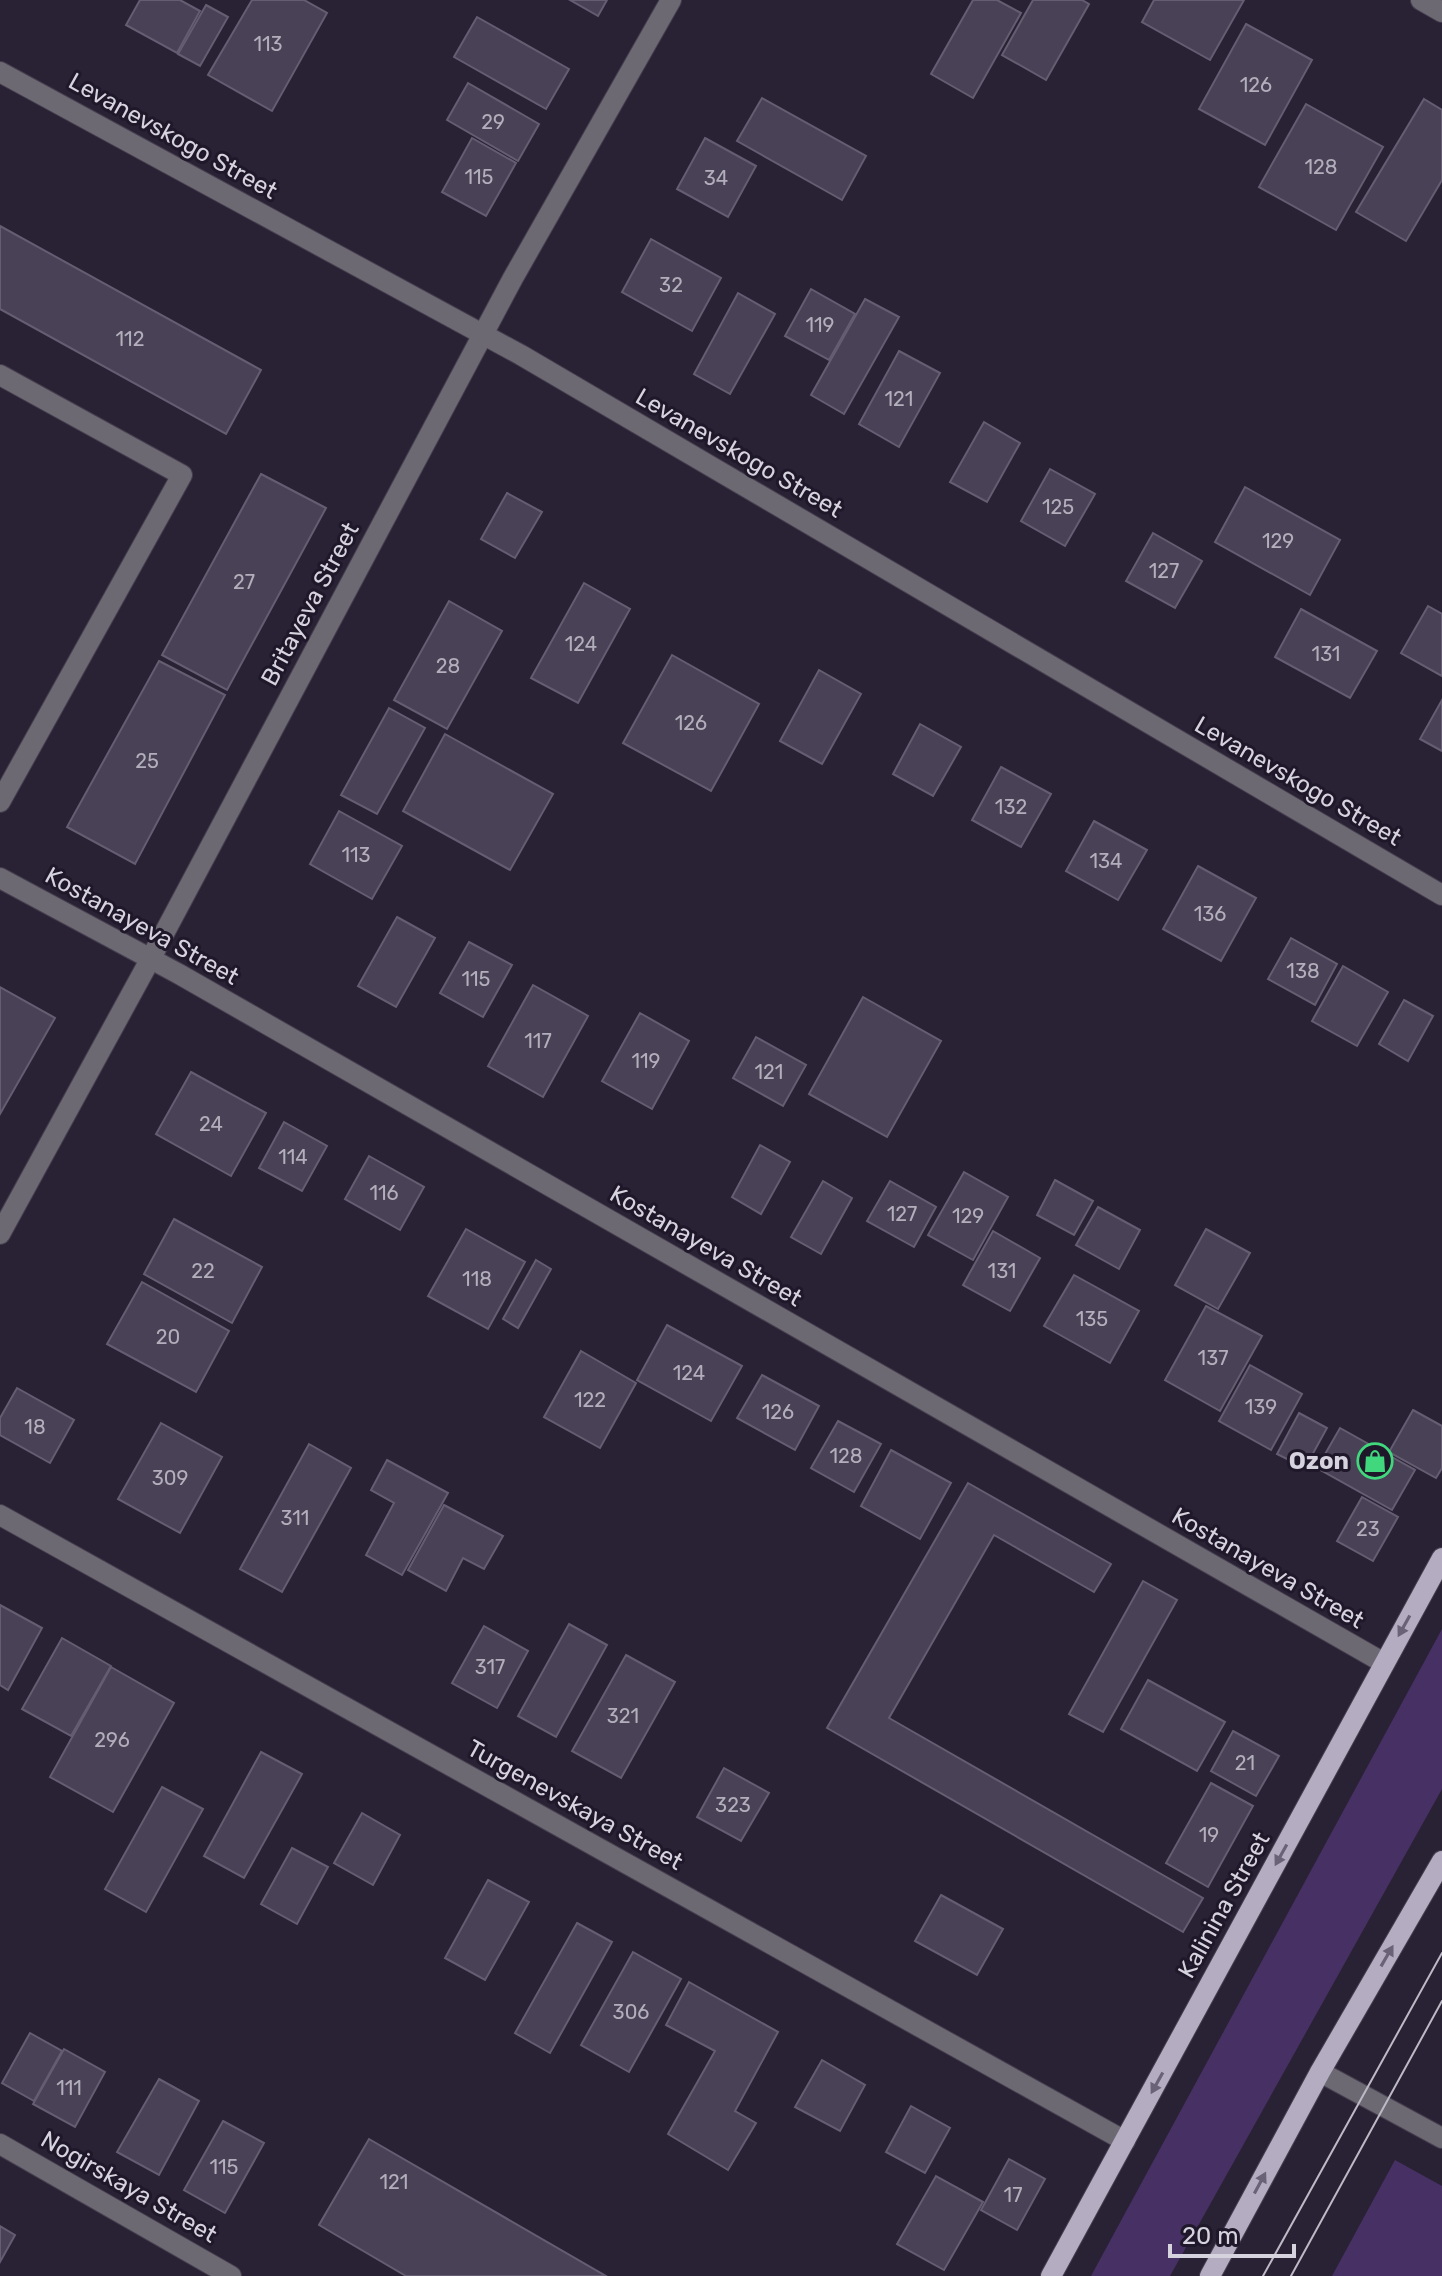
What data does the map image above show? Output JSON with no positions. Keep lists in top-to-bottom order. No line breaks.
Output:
{"streets":{"main road":["Kalinina Street"],"street":["Levanevskogo Street","Britayeva Street","Kostanayeva Street","Turgenevskaya Street","Nogirskaya Street"]},"crossings":[["Levanevskogo Street","Britayeva Street"],["Britayeva Street","Kostanayeva Street"],["Kostanayeva Street","Kalinina Street"],["Turgenevskaya Street","Kalinina Street"]],"places":{"shop":["Ozon"]},"house_numbers":["113","126","29","128","115","34","32","119","112","121","125","129","127","27","124","131","28","126","25","132","113","134","136","138","115","117","119","121","24","114","116","127","129","22","131","118","135","20","137","124","122","139","126","18","128","309","311","23","317","321","296","21","323","19","306","111","115","121","17"],"scale_bar":"20 m"}
